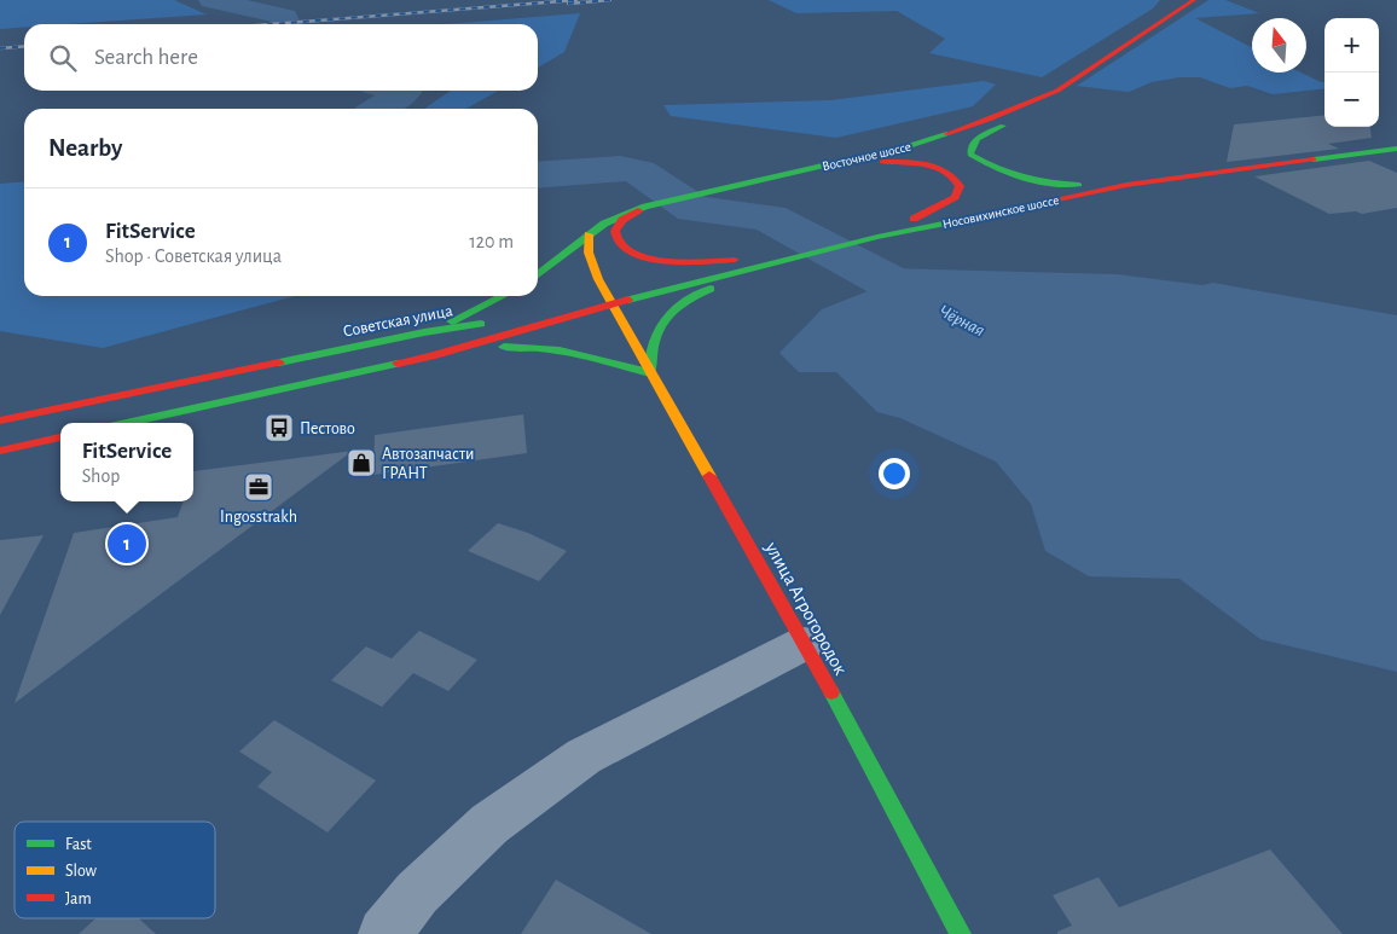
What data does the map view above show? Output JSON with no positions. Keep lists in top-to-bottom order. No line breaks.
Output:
{"streets":{"main road":["Восточное шоссе","Носовихинское шоссе","Советская улица","улица Агрогородок"]},"crossings":[["Носовихинское шоссе","Советская улица"],["Носовихинское шоссе","улица Агрогородок"],["Советская улица","улица Агрогородок"]],"water":["Чёрная"],"places":{"bus stop":["Пестово"],"shop":["Автозапчасти ГРАНТ"],"office":["Ingosstrakh"]},"legend":["Fast","Slow","Jam"],"north":"top","page":{"map_buttons":["+","−"],"search":"Search here","heading":"Nearby","list":[{"mark":"1","name":"FitService","note":"Shop · Советская улица","value":"120 m"}],"popup":["FitService","Shop"],"pins":"1"}}
